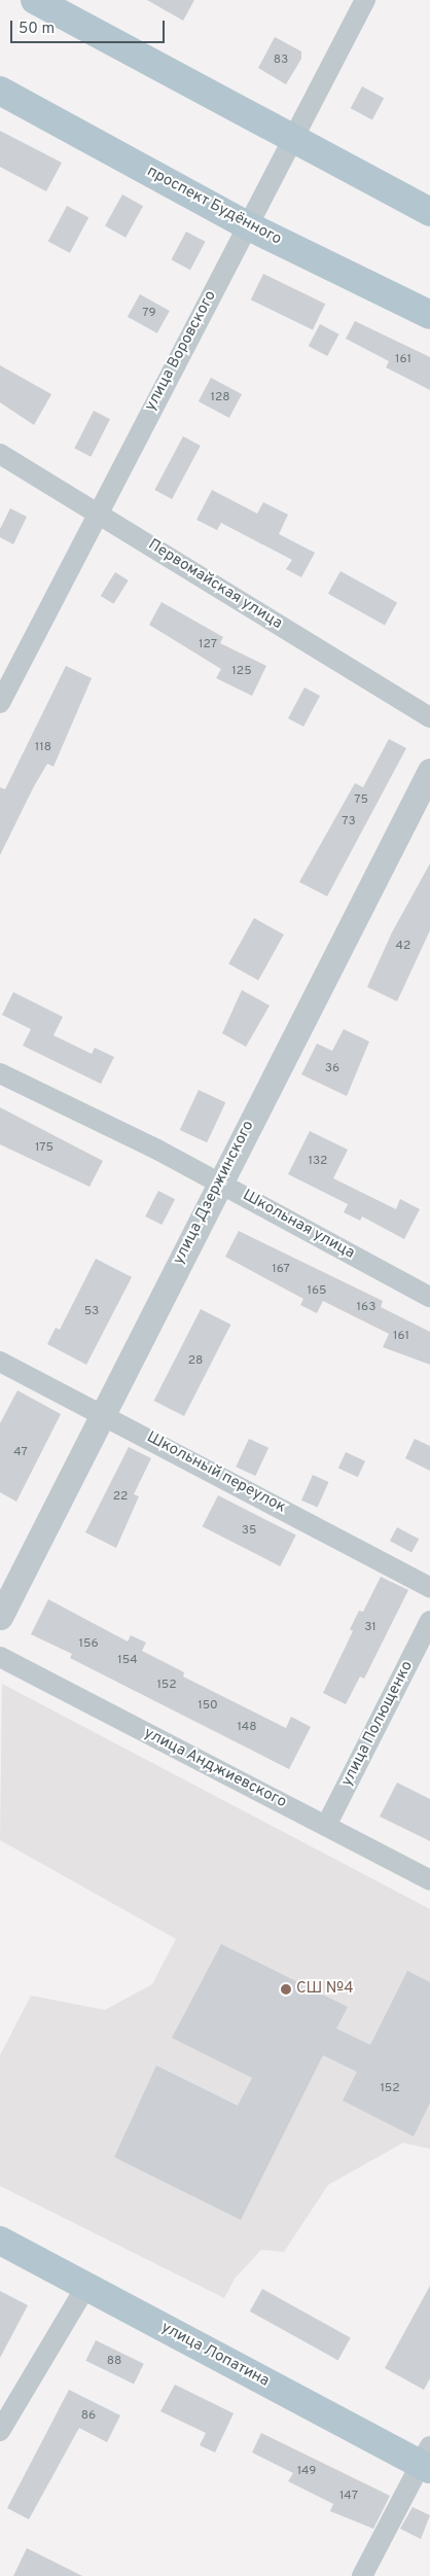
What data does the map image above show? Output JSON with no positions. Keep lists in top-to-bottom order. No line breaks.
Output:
{"streets":{"main road":["проспект Будённого","улица Лопатина"],"street":["улица Воровского","Первомайская улица","улица Дзержинского","Школьная улица","Школьный переулок","улица Полющенко","улица Анджиевского"]},"crossings":[["проспект Будённого","улица Воровского"],["улица Воровского","Первомайская улица"],["улица Дзержинского","Школьная улица"],["улица Дзержинского","Школьный переулок"],["улица Полющенко","улица Анджиевского"]],"places":["СШ №4"],"house_numbers":["83","79","161","128","127","125","118","75","73","42","36","175","132","167","165","163","53","161","28","47","22","35","31","156","154","152","150","148","152","88","86","149","147"],"scale_bar":"50 m"}
